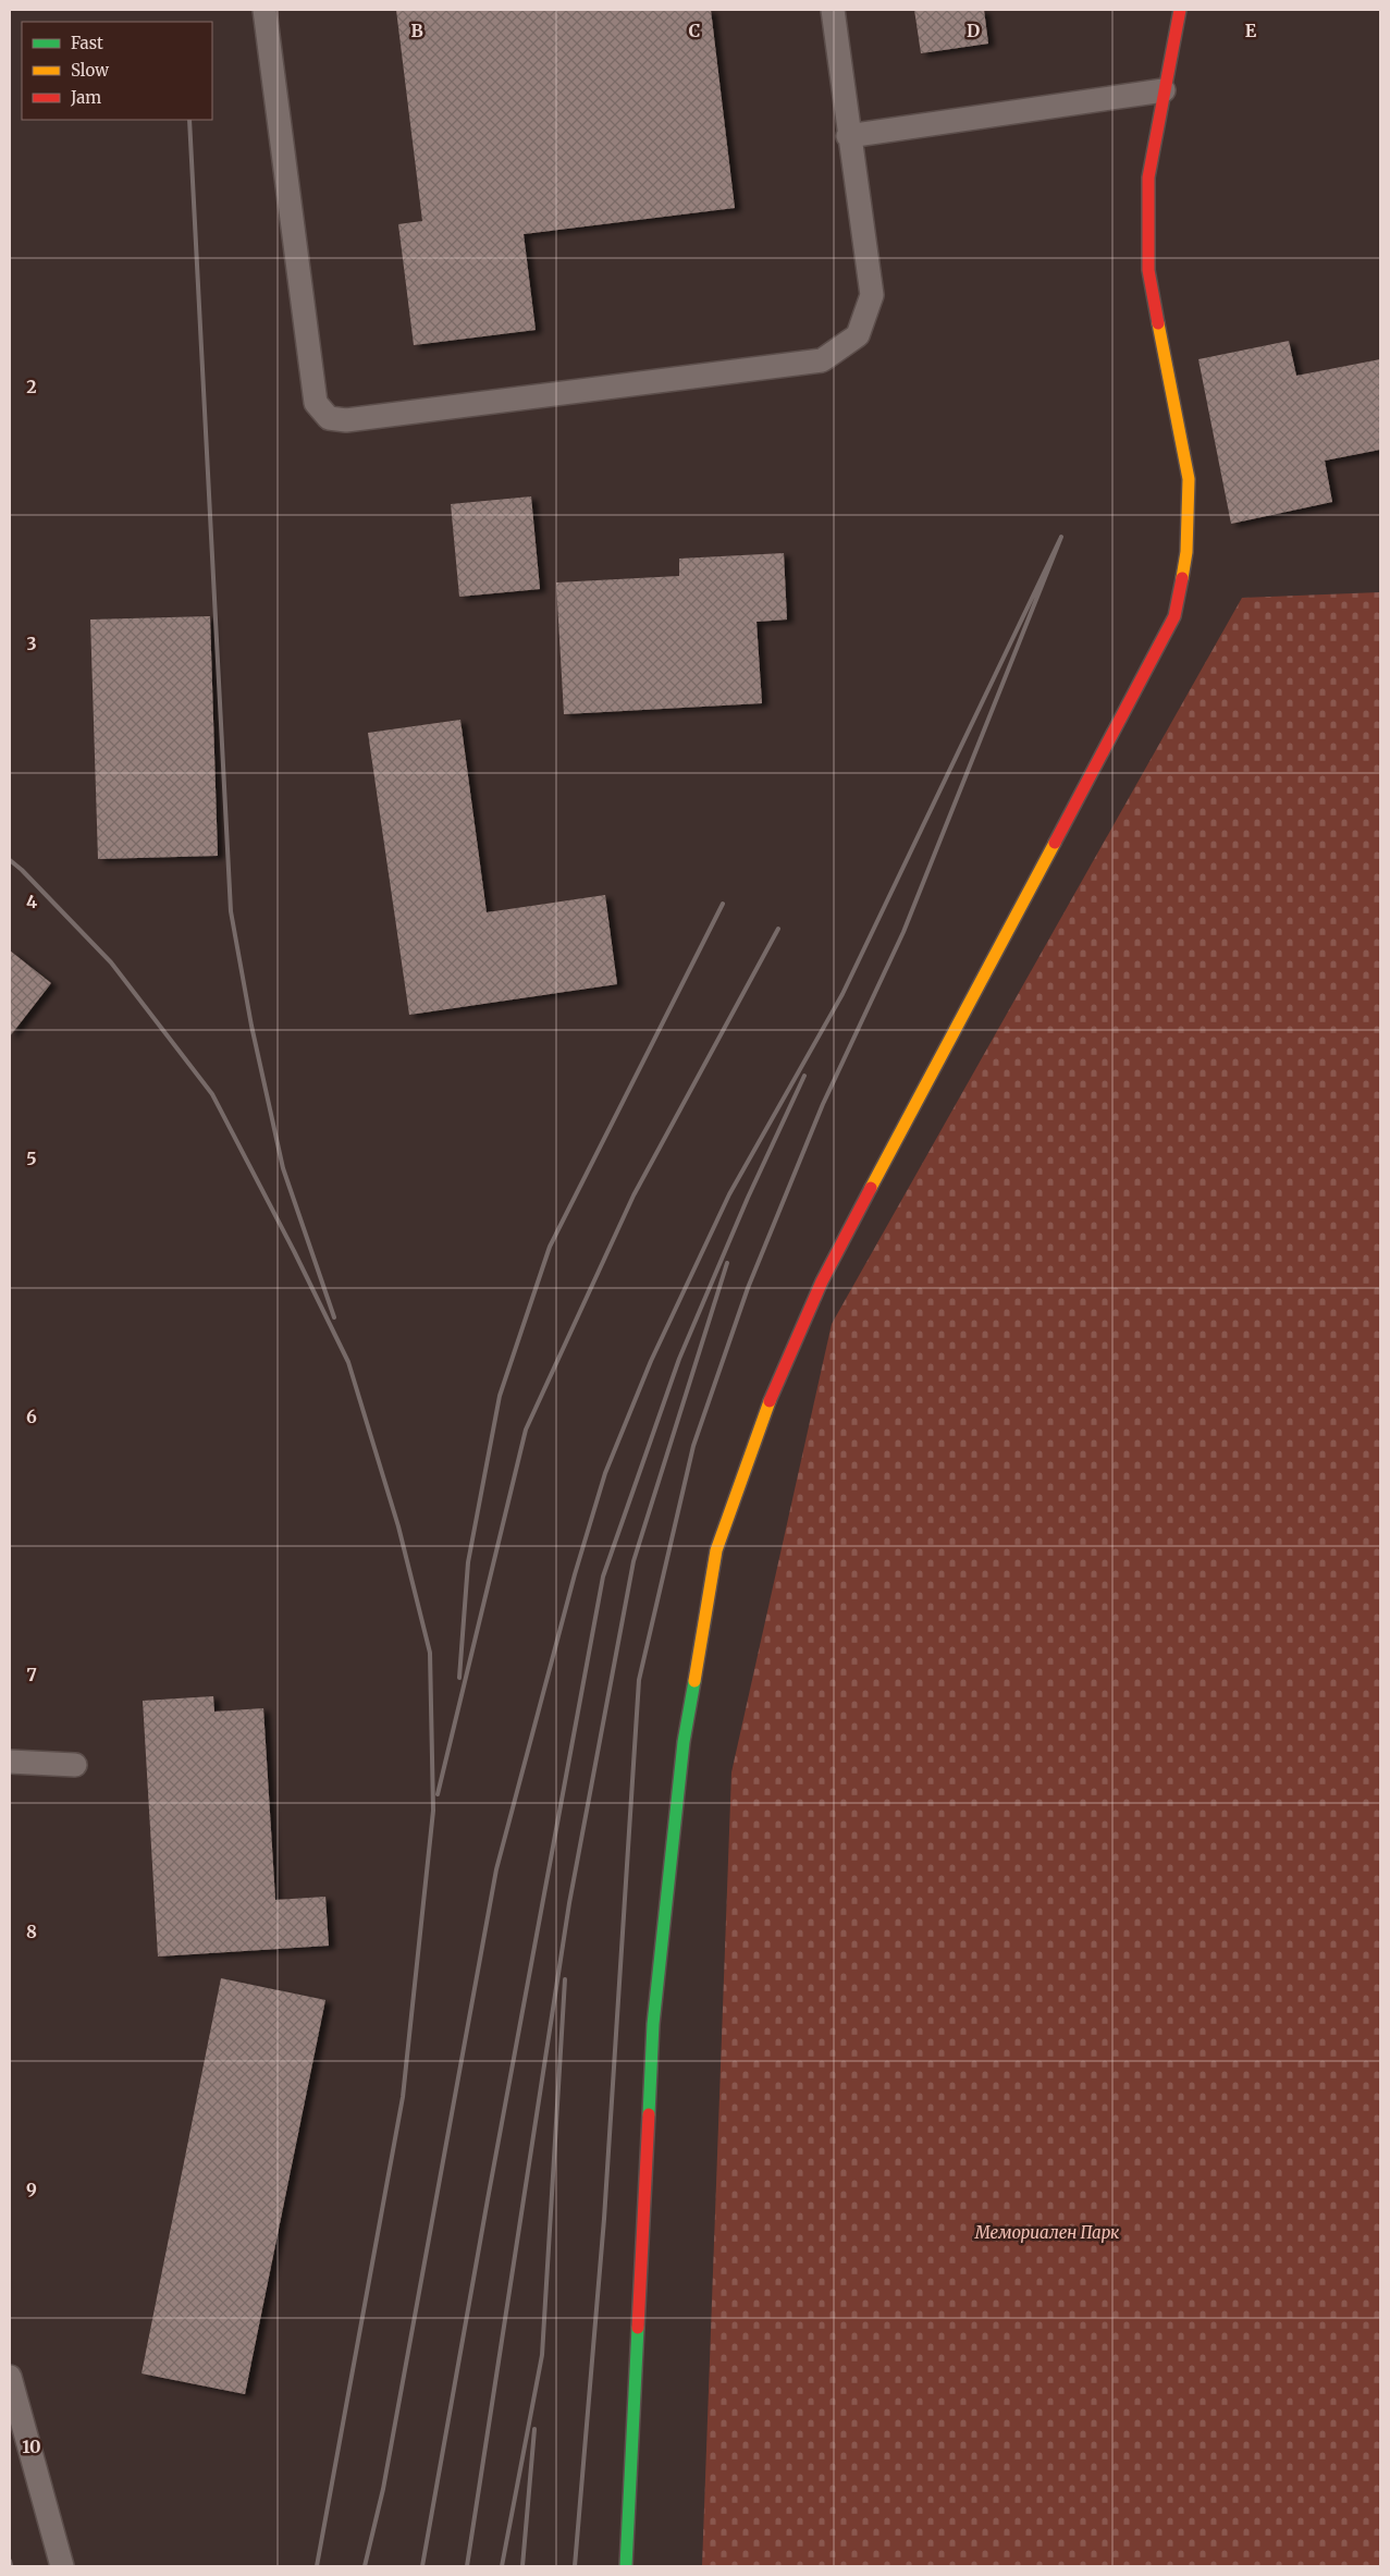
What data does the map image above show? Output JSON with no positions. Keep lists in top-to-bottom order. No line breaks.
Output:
{"parks":["Мемориален Парк"],"legend":["Fast","Slow","Jam"],"grid":{"columns":["B","C","D","E"],"rows":["2","3","4","5","6","7","8","9","10"]}}
